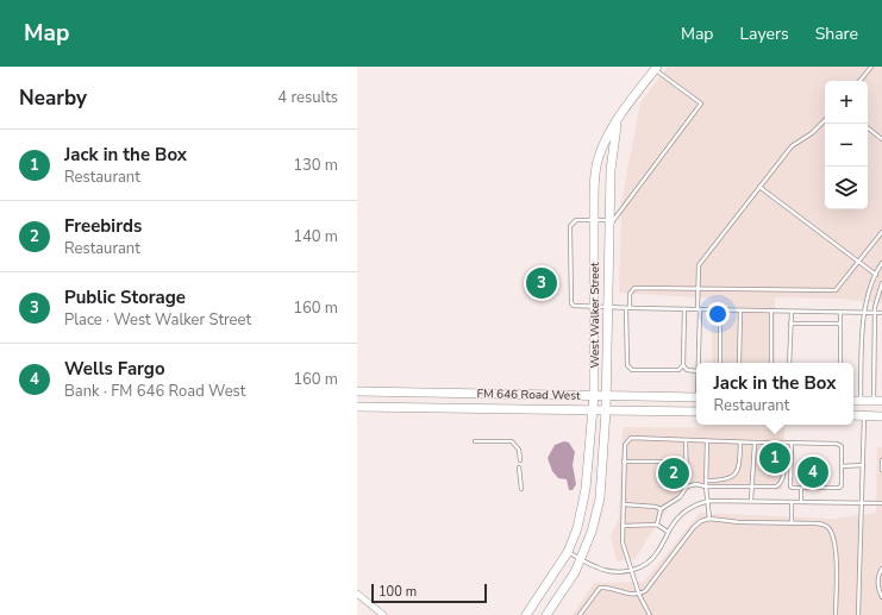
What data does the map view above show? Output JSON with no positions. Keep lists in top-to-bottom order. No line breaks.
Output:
{"streets":{"street":["West Walker Street","FM 646 Road West"]},"crossings":[["West Walker Street","FM 646 Road West"]],"scale_bar":"100 m","page":{"header":"Map","nav":["Map","Layers","Share"],"heading":["Nearby","4 results"],"map_buttons":["+","−"],"list":[{"mark":"1","name":"Jack in the Box","note":"Restaurant","value":"130 m"},{"mark":"2","name":"Freebirds","note":"Restaurant","value":"140 m"},{"mark":"3","name":"Public Storage","note":"Place · West Walker Street","value":"160 m"},{"mark":"4","name":"Wells Fargo","note":"Bank · FM 646 Road West","value":"160 m"}],"pins":["3","1","4","2"],"popup":["Jack in the Box","Restaurant"],"scale":"100 m"}}
